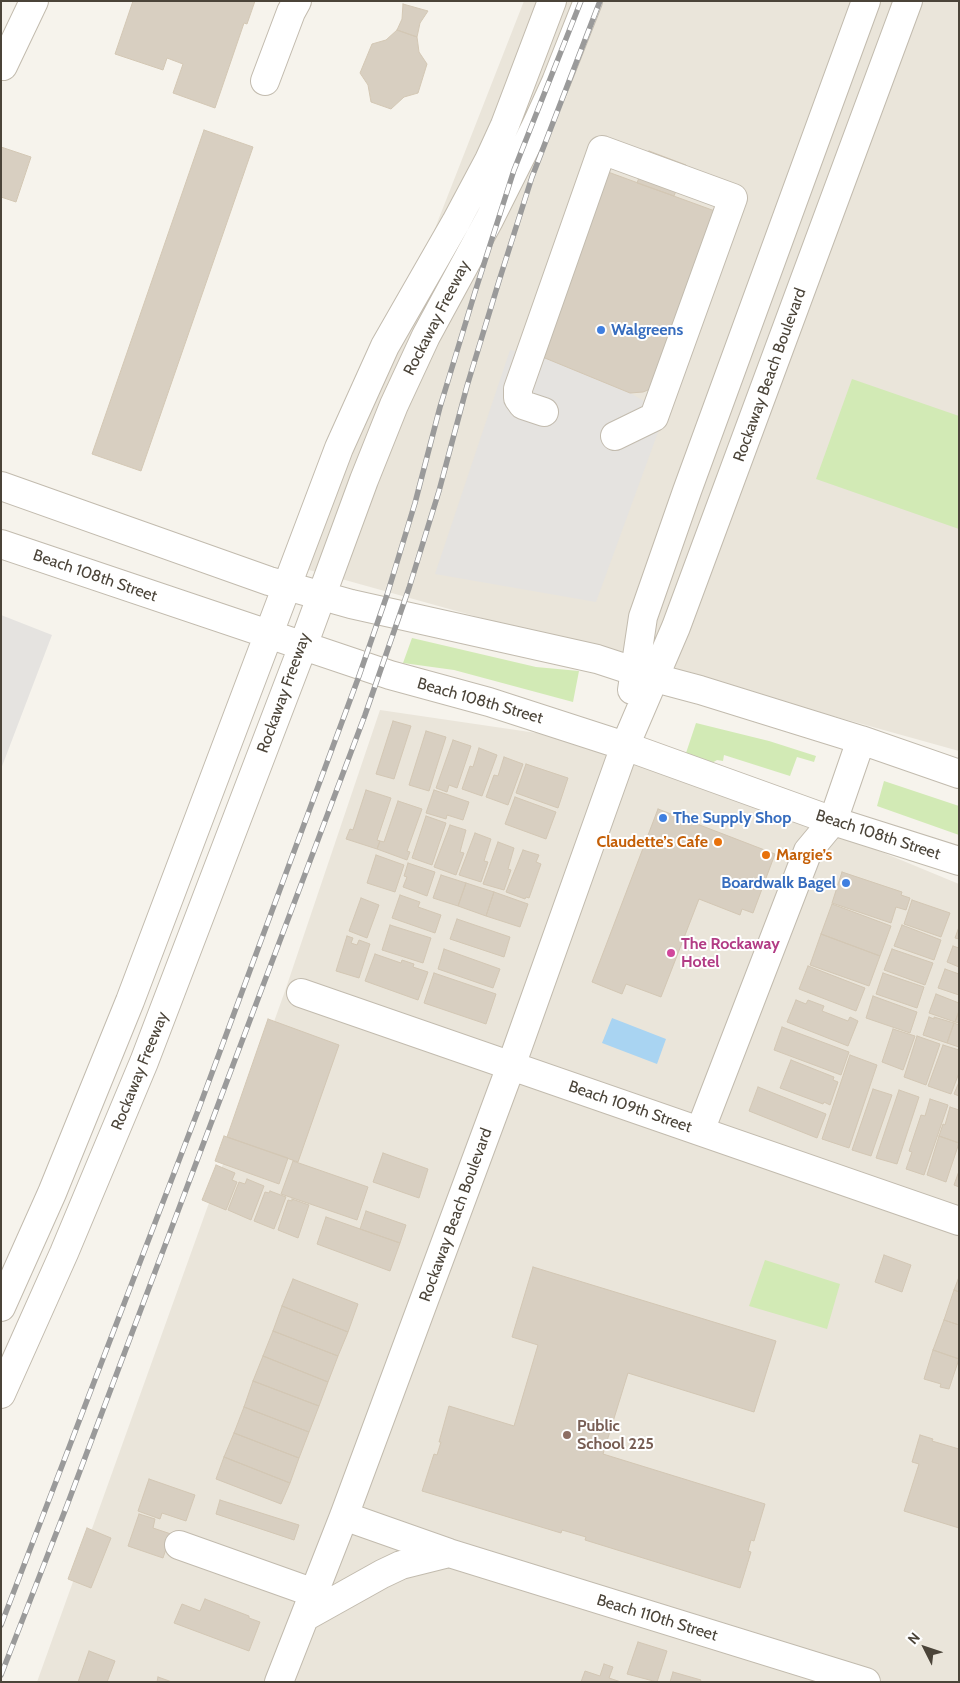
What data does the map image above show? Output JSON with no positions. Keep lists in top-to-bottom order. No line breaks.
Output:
{"streets":{"street":["Rockaway Freeway","Rockaway Beach Boulevard","Beach 108th Street","Beach 109th Street","Beach 110th Street"]},"crossings":[["Rockaway Freeway","Beach 108th Street"],["Rockaway Beach Boulevard","Beach 108th Street"],["Rockaway Beach Boulevard","Beach 109th Street"],["Rockaway Beach Boulevard","Beach 110th Street"]],"places":["Walgreens","The Supply Shop","Claudette’s Cafe","Margie’s","Boardwalk Bagel","The Rockaway Hotel","Public School 225"],"north":"top left"}
